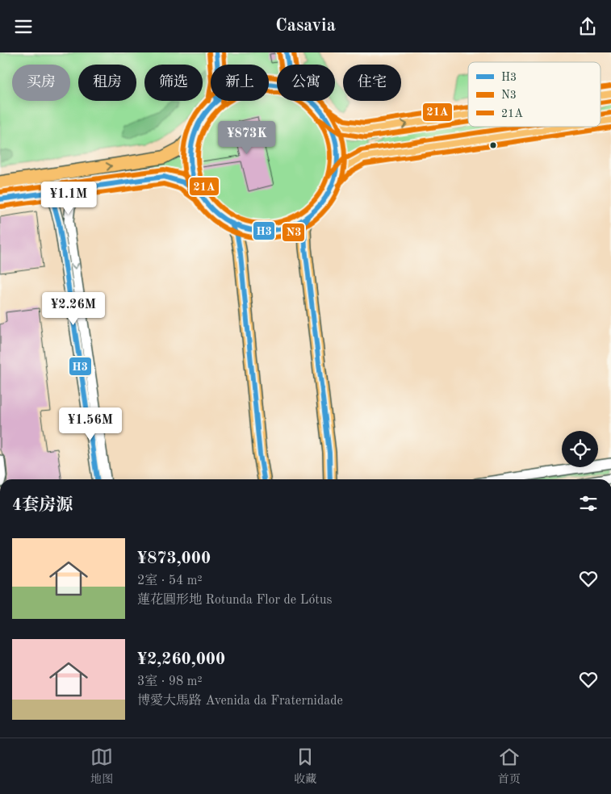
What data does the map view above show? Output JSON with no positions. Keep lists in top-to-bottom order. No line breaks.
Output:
{"lines":["transit line H3","transit line N3","transit line 21A"],"legend":["H3","N3","21A"],"page":{"header":"Casavia","chip":["买房","租房","筛选","新上","公寓","住宅"],"price":["¥873K","¥1.1M","¥2.26M","¥1.56M"],"heading":"4套房源","list":[{"name":"¥873,000","note":"2室 · 54 m² · 蓮花圓形地 Rotunda Flor de Lótus"},{"name":"¥2,260,000","note":"3室 · 98 m² · 博愛大馬路 Avenida da Fraternidade"}],"tabs":["地图","收藏","首页"]}}
